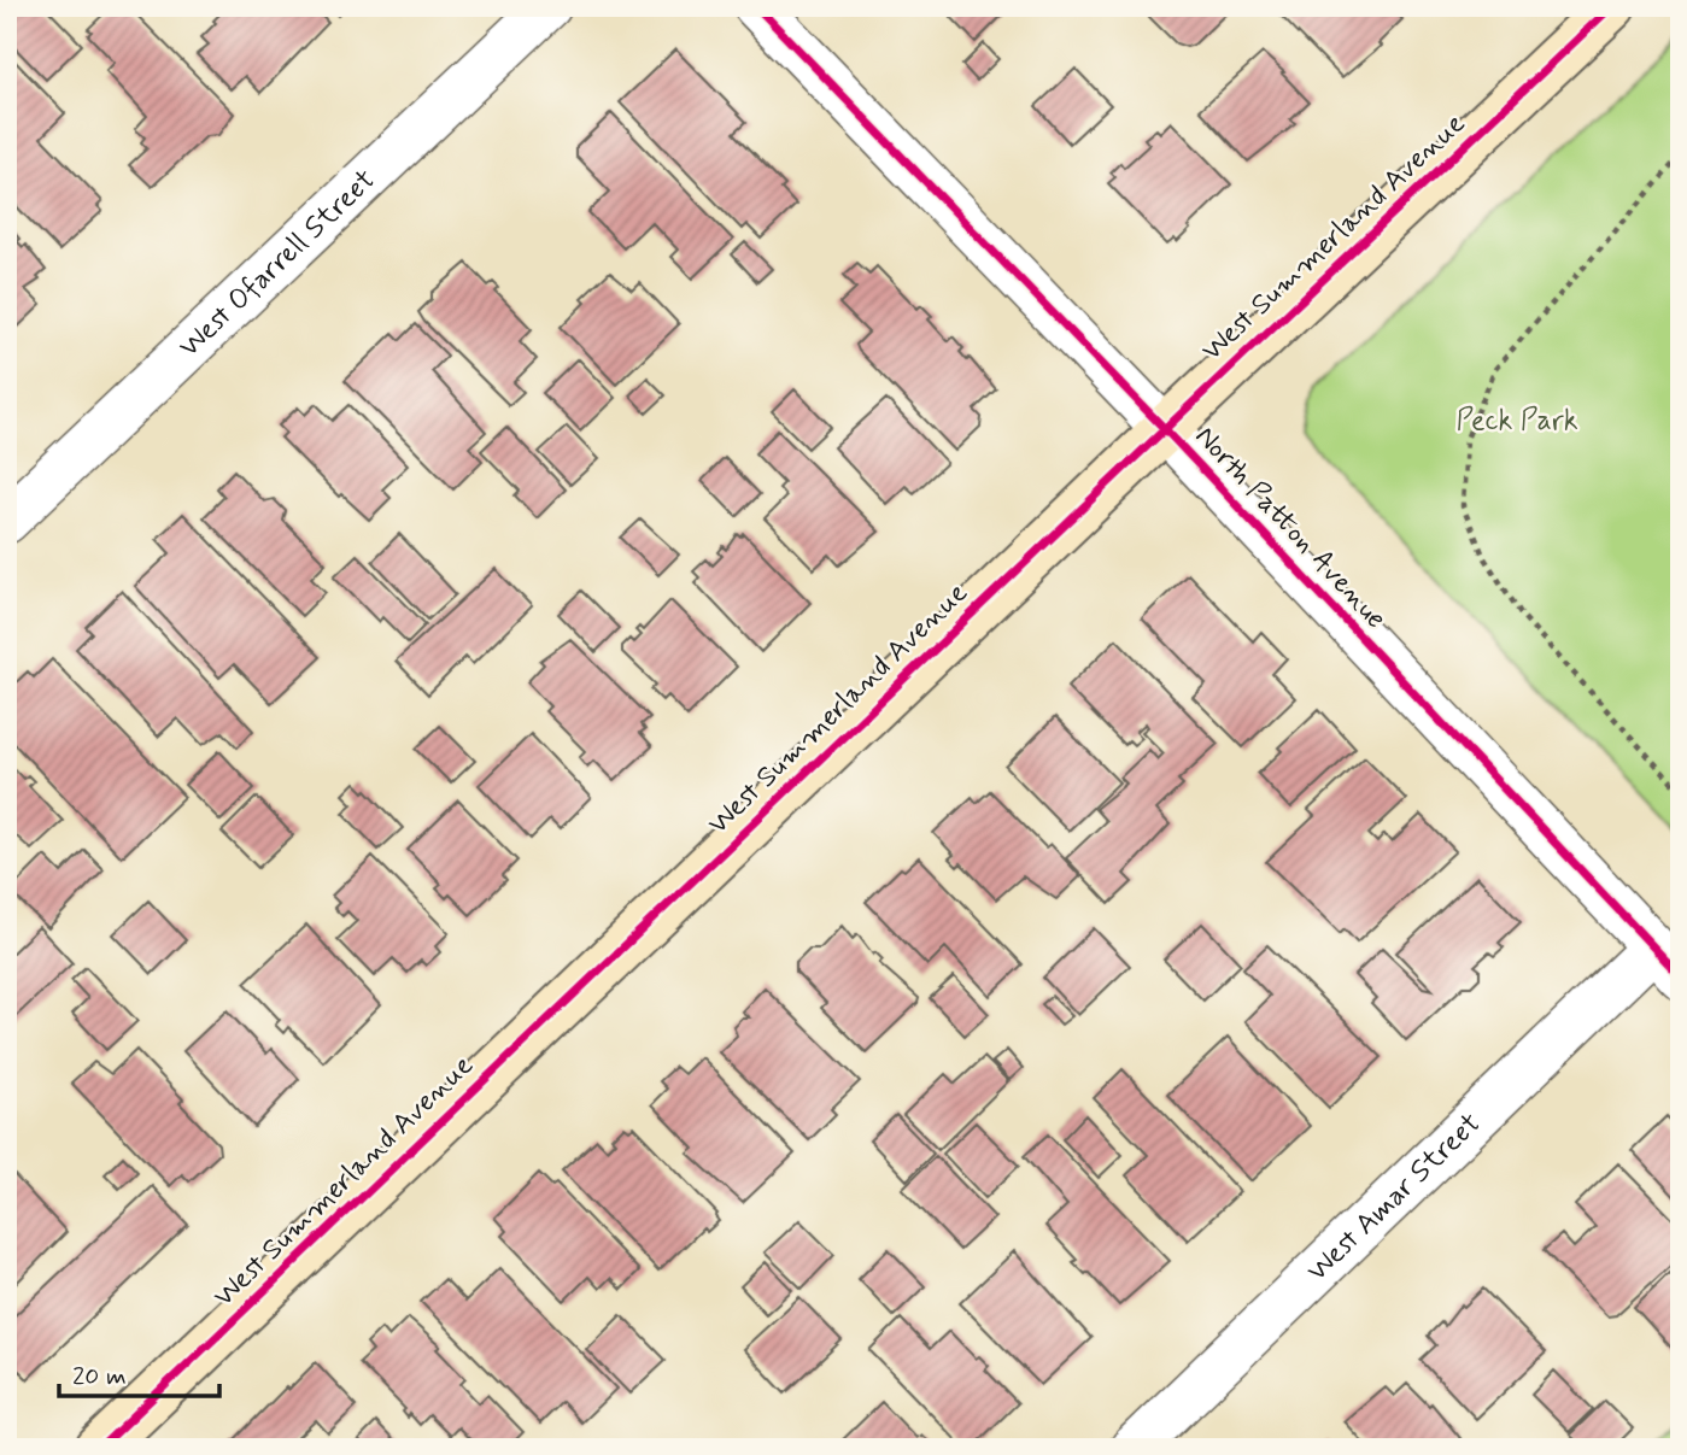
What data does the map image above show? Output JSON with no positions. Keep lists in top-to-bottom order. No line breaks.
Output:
{"streets":{"main road":["West Summerland Avenue"],"street":["West Ofarrell Street","North Patton Avenue","West Amar Street"]},"crossings":[["West Summerland Avenue","North Patton Avenue"],["North Patton Avenue","West Amar Street"]],"parks":["Peck Park"],"scale_bar":"20 m"}
